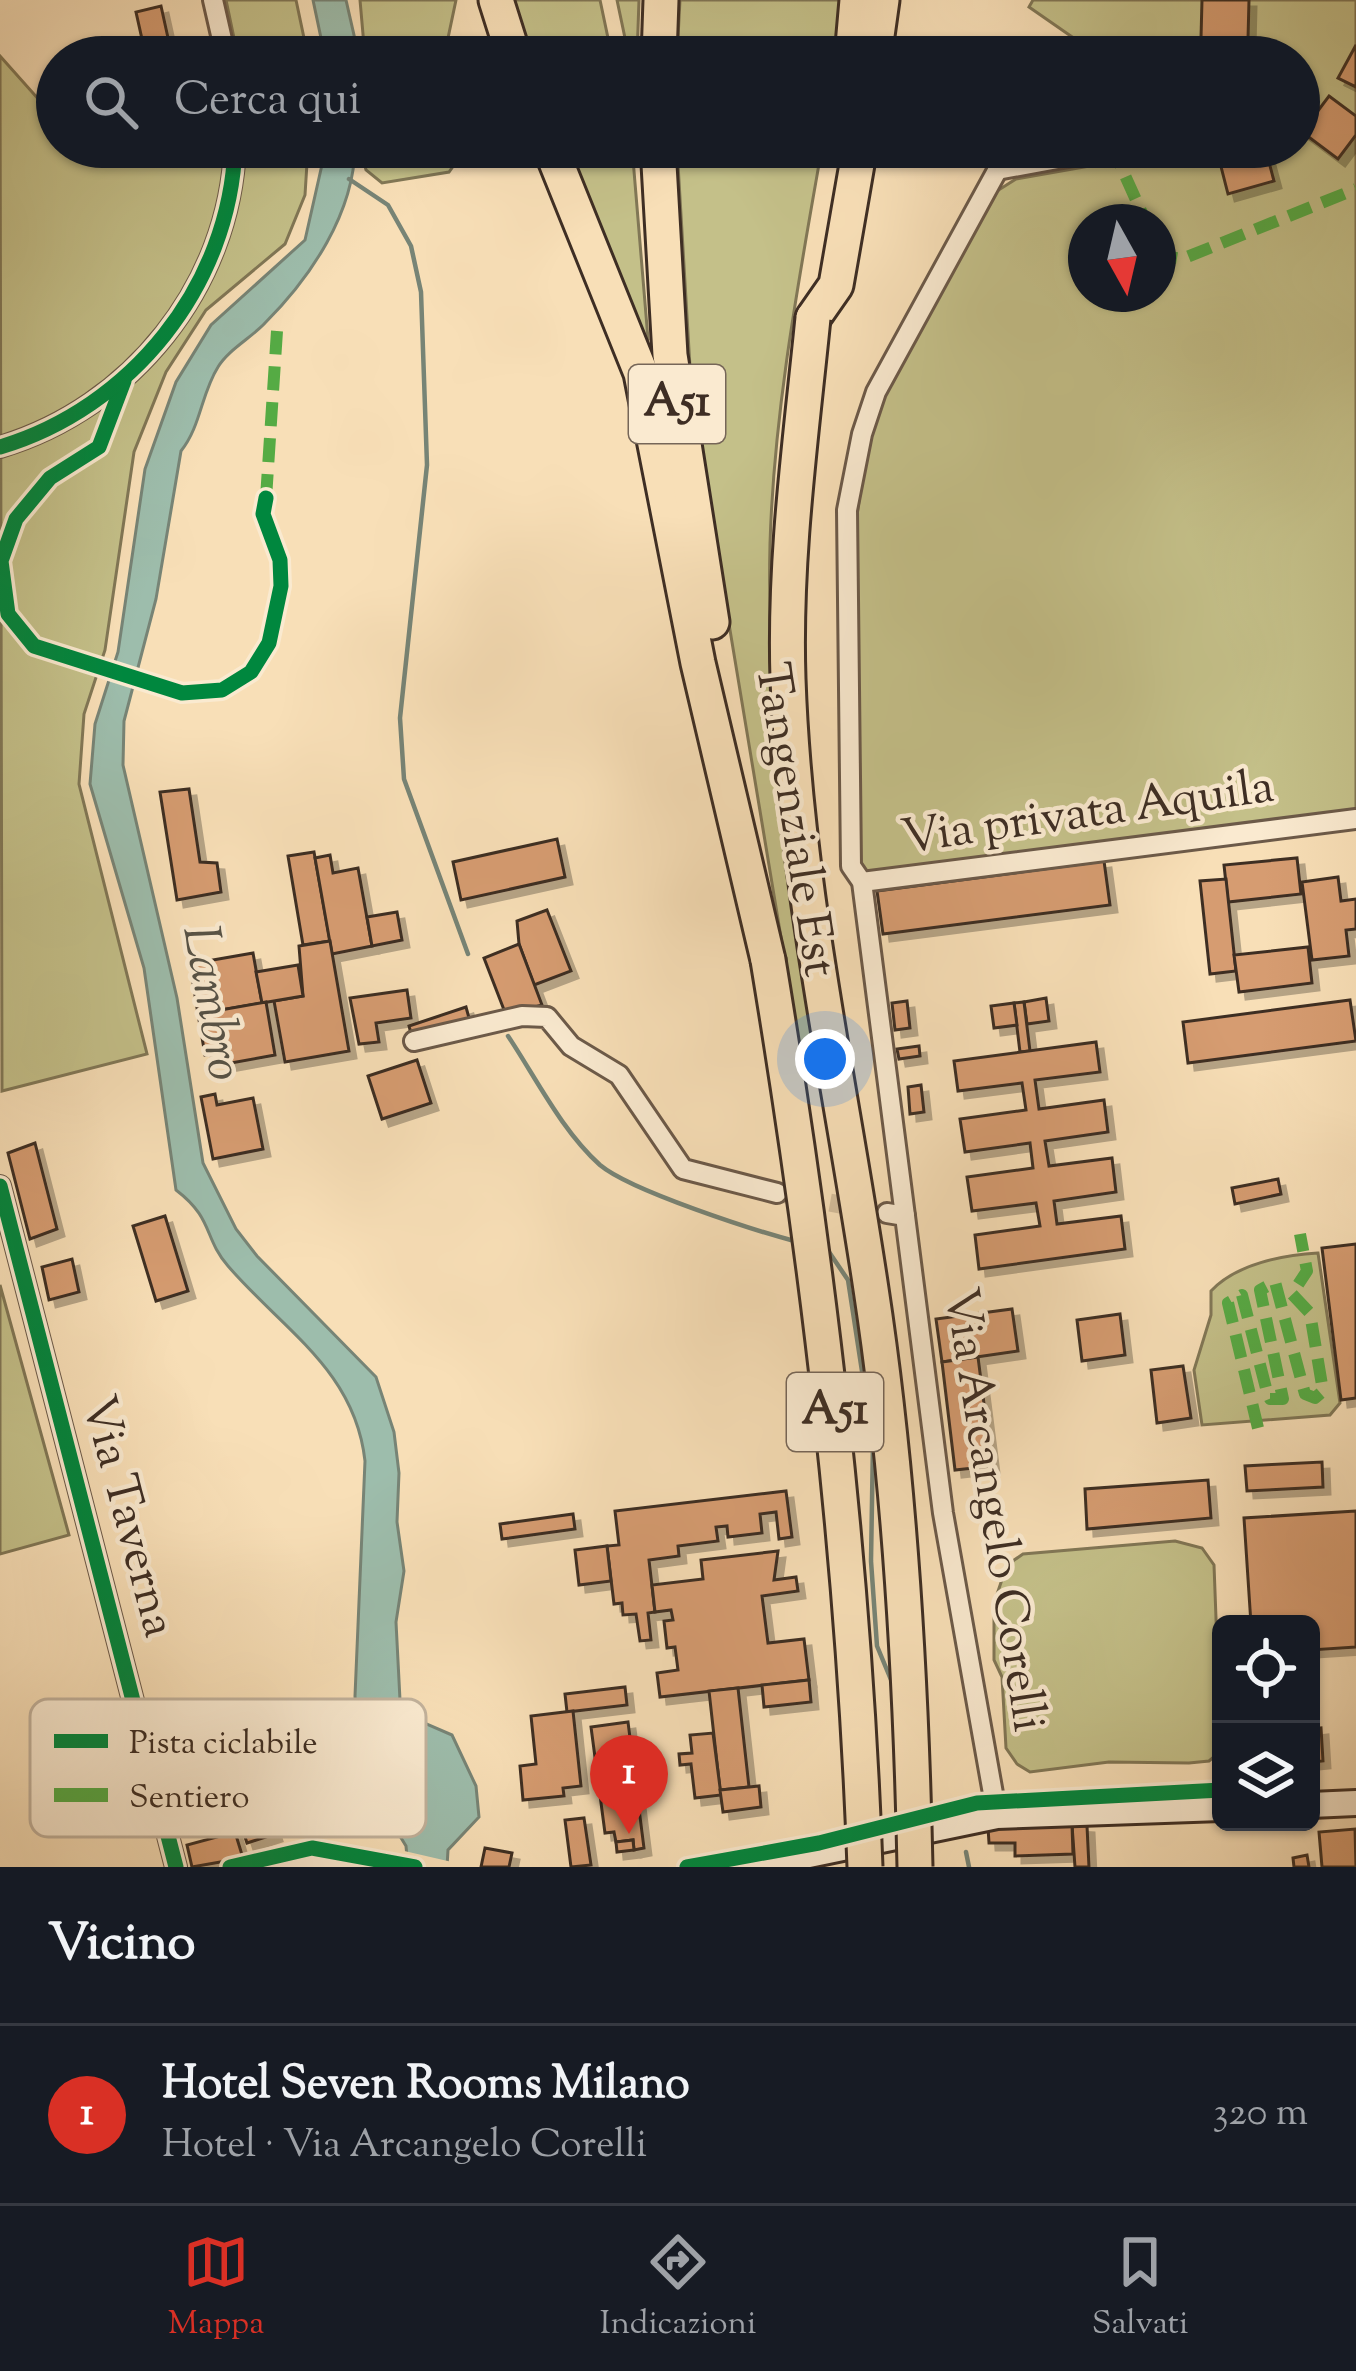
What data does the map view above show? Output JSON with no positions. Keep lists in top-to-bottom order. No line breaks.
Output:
{"streets":{"highway":["A51","Tangenziale Est"],"street":["Via privata Aquila","Via Arcangelo Corelli","Via Taverna"]},"crossings":[["Via privata Aquila","Via Arcangelo Corelli"]],"water":["Lambro"],"legend":["Pista ciclabile","Sentiero"],"north":"bottom","page":{"search":"Cerca qui","pins":"1","heading":"Vicino","list":[{"mark":"1","name":"Hotel Seven Rooms Milano","note":"Hotel · Via Arcangelo Corelli","value":"320 m"}],"nav":["Mappa","Indicazioni","Salvati"]}}
